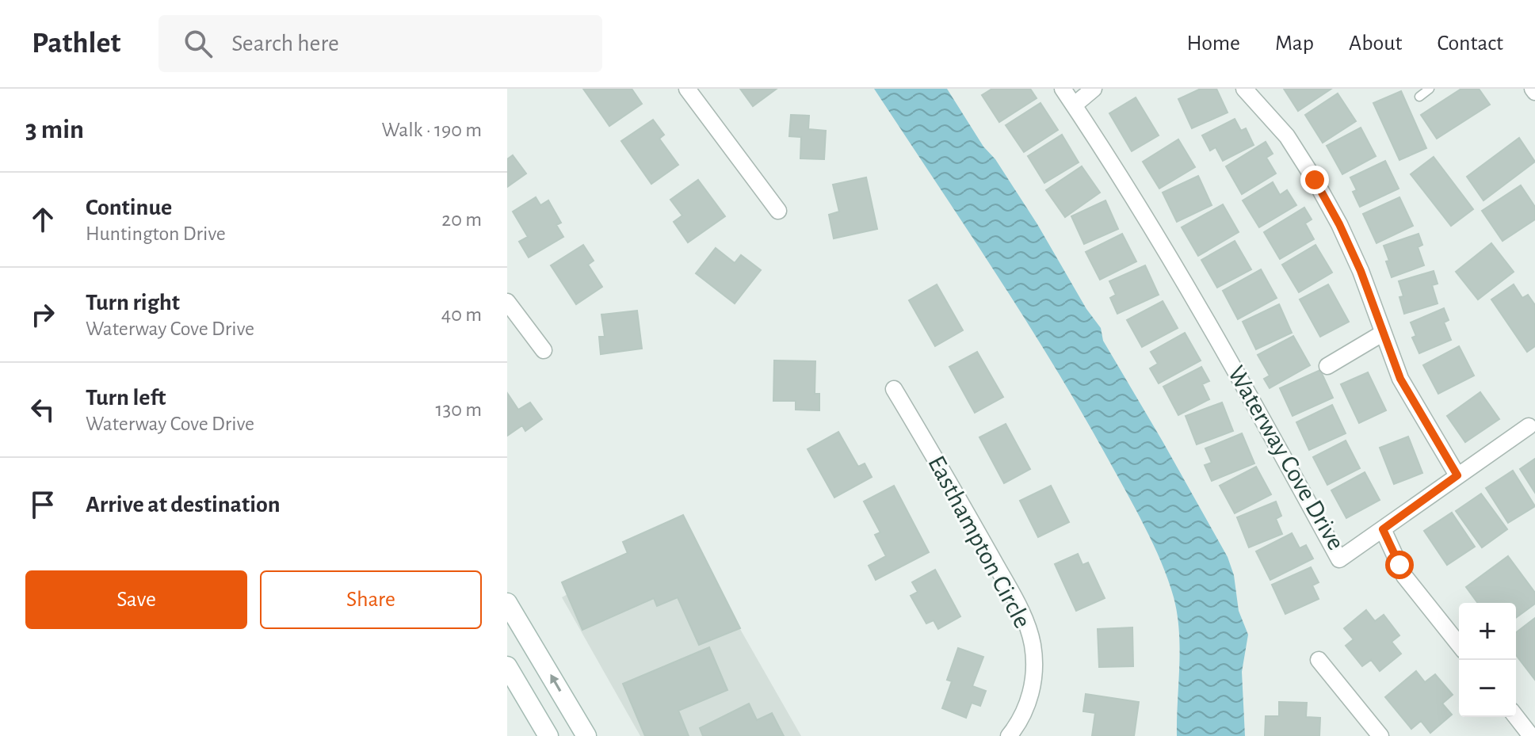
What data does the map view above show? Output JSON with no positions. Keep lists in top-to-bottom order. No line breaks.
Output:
{"streets":{"street":["Waterway Cove Drive","Easthampton Circle"]},"page":{"header":"Pathlet","search":"Search here","nav":["Home","Map","About","Contact"],"heading":["3 min","Walk · 190 m"],"list":[["Continue","Huntington Drive","20 m"],["Turn right","Waterway Cove Drive","40 m"],["Turn left","Waterway Cove Drive","130 m"],"Arrive at destination"],"buttons":["Save","Share"],"map_buttons":["+","−"]}}
